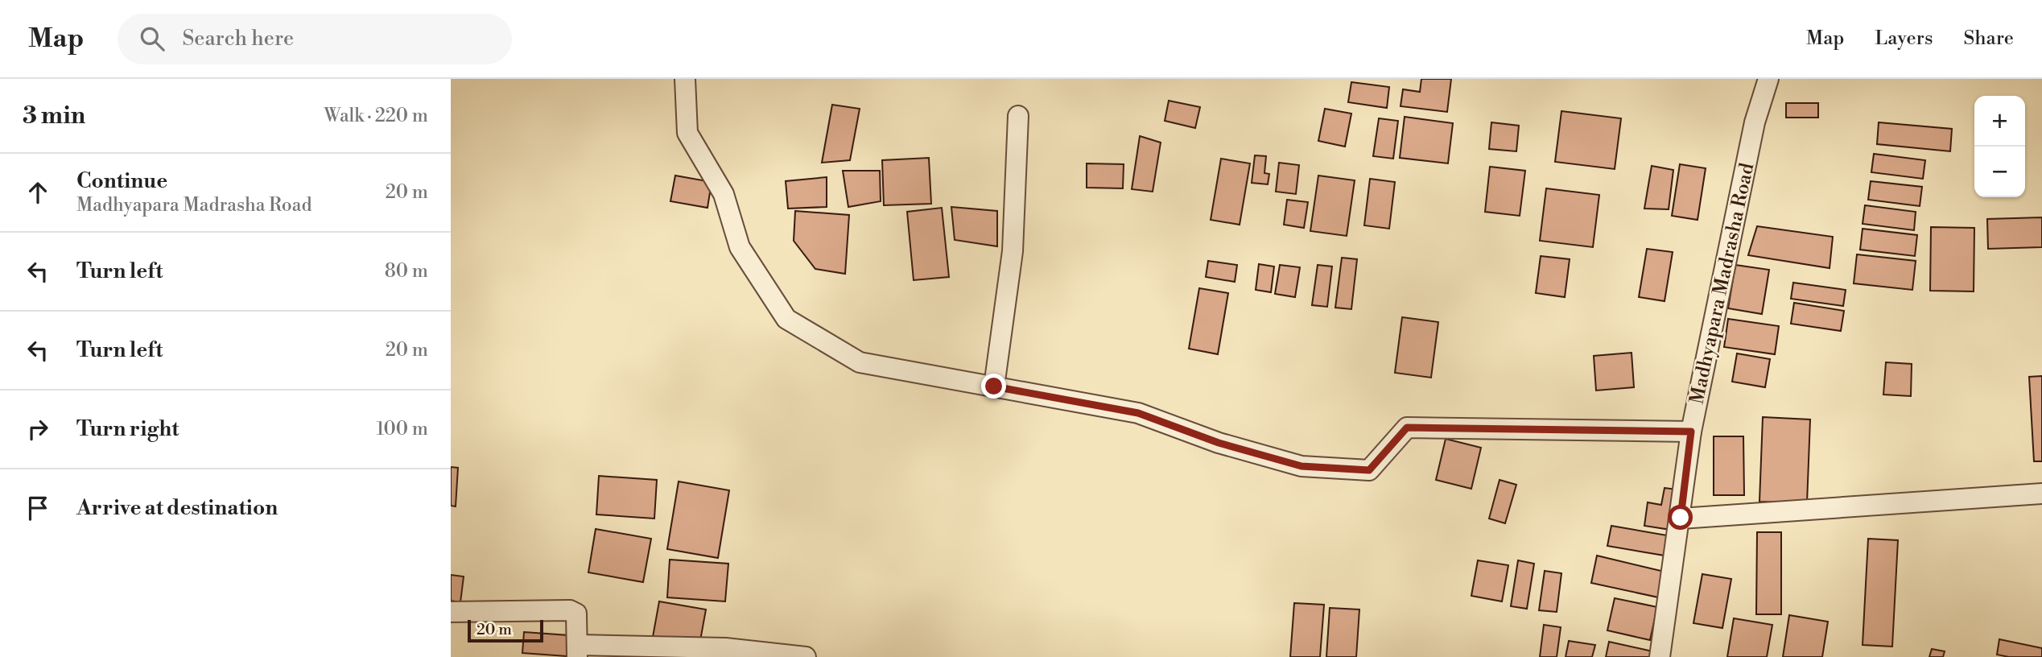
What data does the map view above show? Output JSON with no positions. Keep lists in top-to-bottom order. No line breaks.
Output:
{"streets":{"street":["Madhyapara Madrasha Road"]},"scale_bar":"20 m","page":{"header":"Map","search":"Search here","nav":["Map","Layers","Share"],"heading":["3 min","Walk · 220 m"],"map_buttons":["+","−"],"list":[["Continue","Madhyapara Madrasha Road","20 m"],["Turn left","80 m"],["Turn left","20 m"],["Turn right","100 m"],"Arrive at destination"],"scale":"20 m"}}
